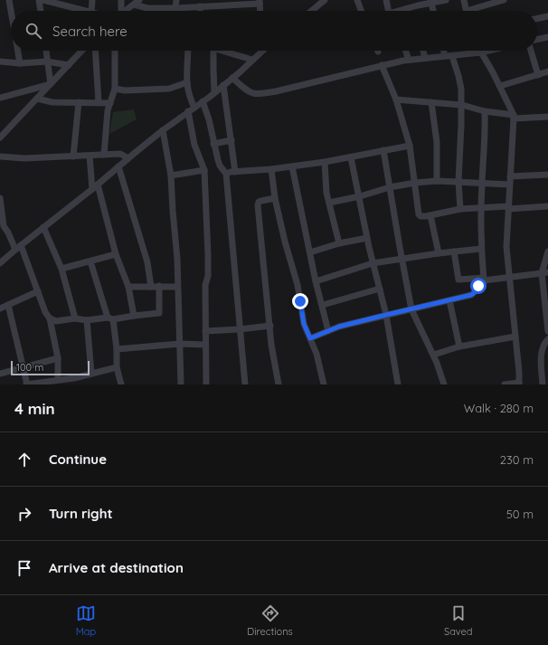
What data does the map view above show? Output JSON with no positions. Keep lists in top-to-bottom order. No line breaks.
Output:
{"scale_bar":"100 m","page":{"search":"Search here","scale":"100 m","heading":["4 min","Walk · 280 m"],"list":[["Continue","230 m"],["Turn right","50 m"],"Arrive at destination"],"nav":["Map","Directions","Saved"]}}
